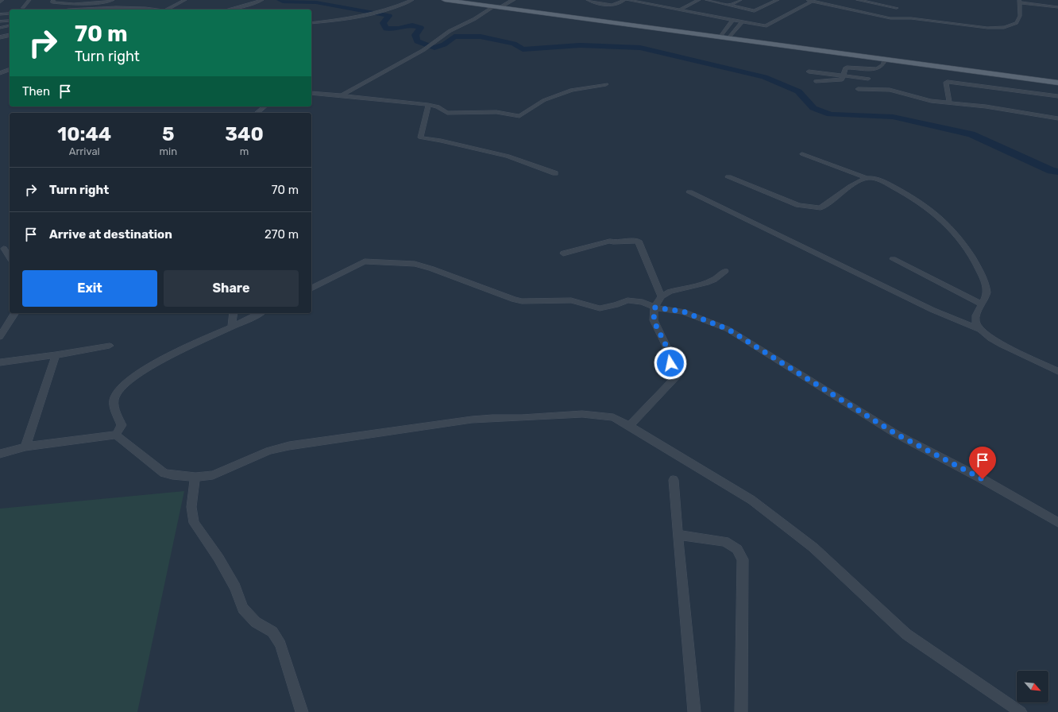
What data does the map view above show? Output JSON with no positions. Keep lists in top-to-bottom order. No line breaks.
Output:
{"north":"bottom right","page":{"turn":["70 m","Turn right"],"then":"Then","eta":["10:44","Arrival","5","min","340","m"],"list":[{"name":"Turn right","value":"70 m"},{"name":"Arrive at destination","value":"270 m"}],"buttons":["Exit","Share"]}}
